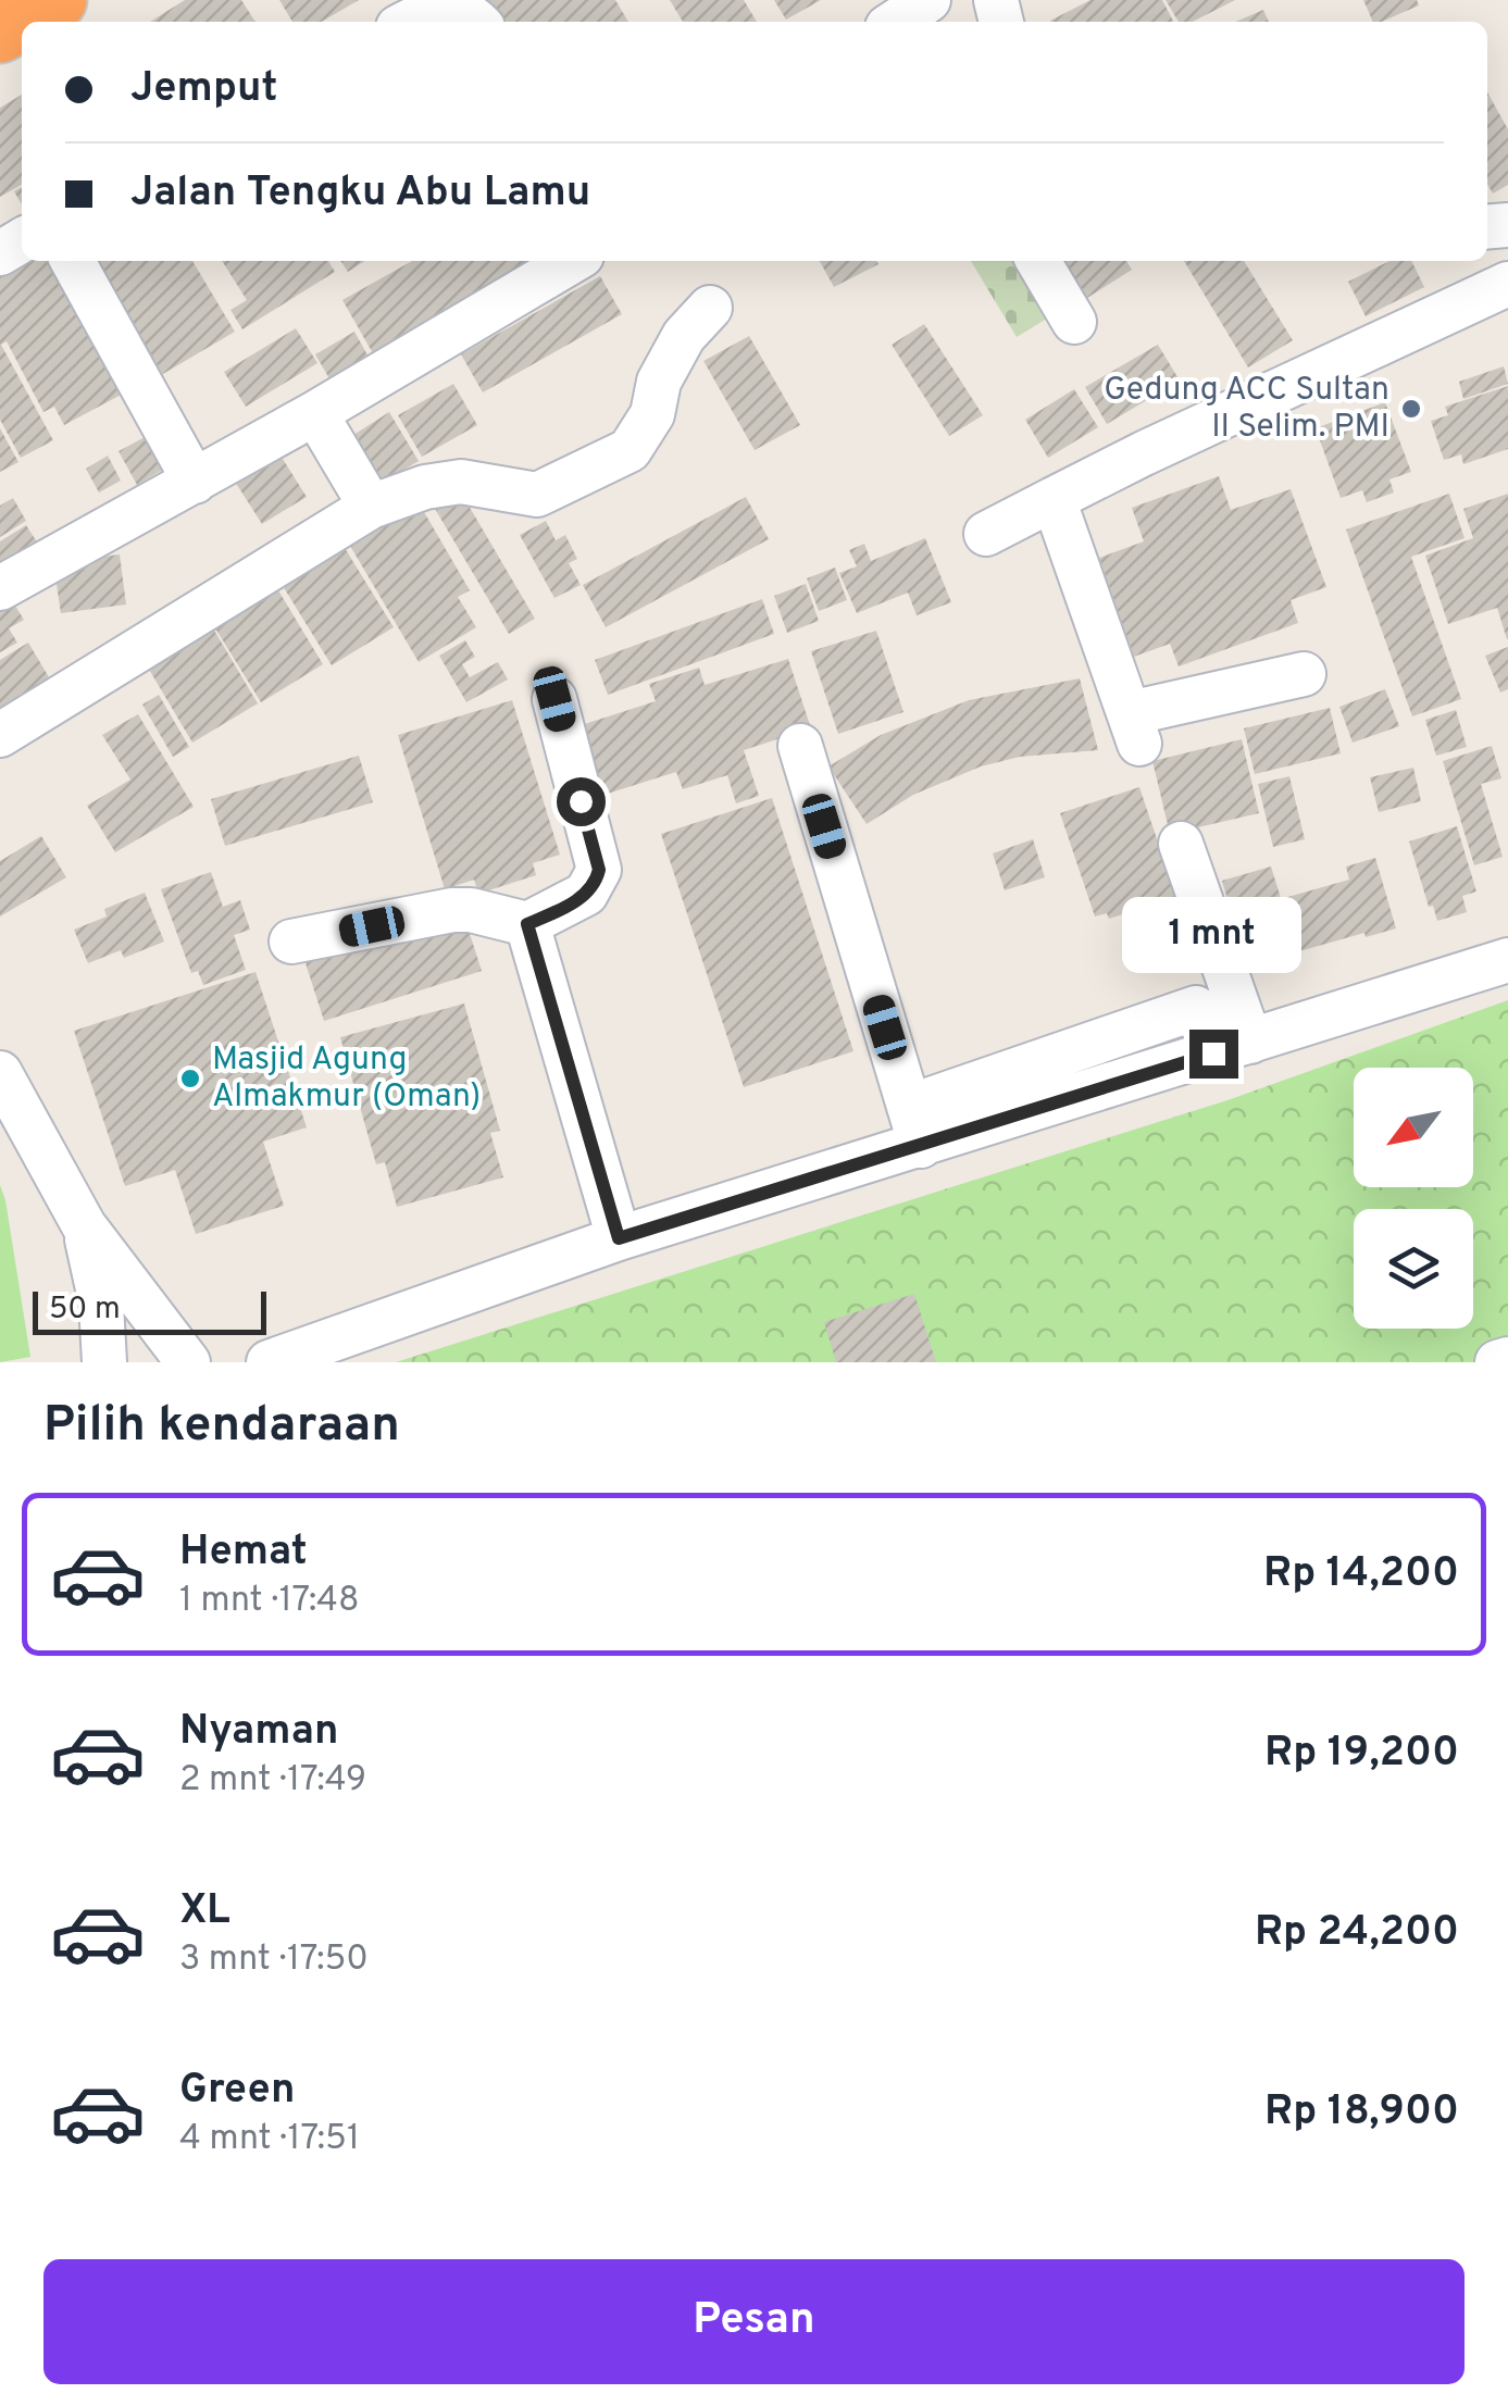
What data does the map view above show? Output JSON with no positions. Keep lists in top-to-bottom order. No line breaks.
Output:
{"places":["Gedung ACC Sultan II Selim. PMI","Masjid Agung Almakmur (Oman)"],"scale_bar":"50 m","north":"bottom left","page":{"banner":["Jemput","Jalan Tengku Abu Lamu"],"bubble":"1 mnt","scale":"50 m","heading":"Pilih kendaraan","list":[{"name":"Hemat","note":"1 mnt · 17:48","value":"Rp 14,200"},{"name":"Nyaman","note":"2 mnt · 17:49","value":"Rp 19,200"},{"name":"XL","note":"3 mnt · 17:50","value":"Rp 24,200"},{"name":"Green","note":"4 mnt · 17:51","value":"Rp 18,900"}],"buttons":"Pesan"}}
